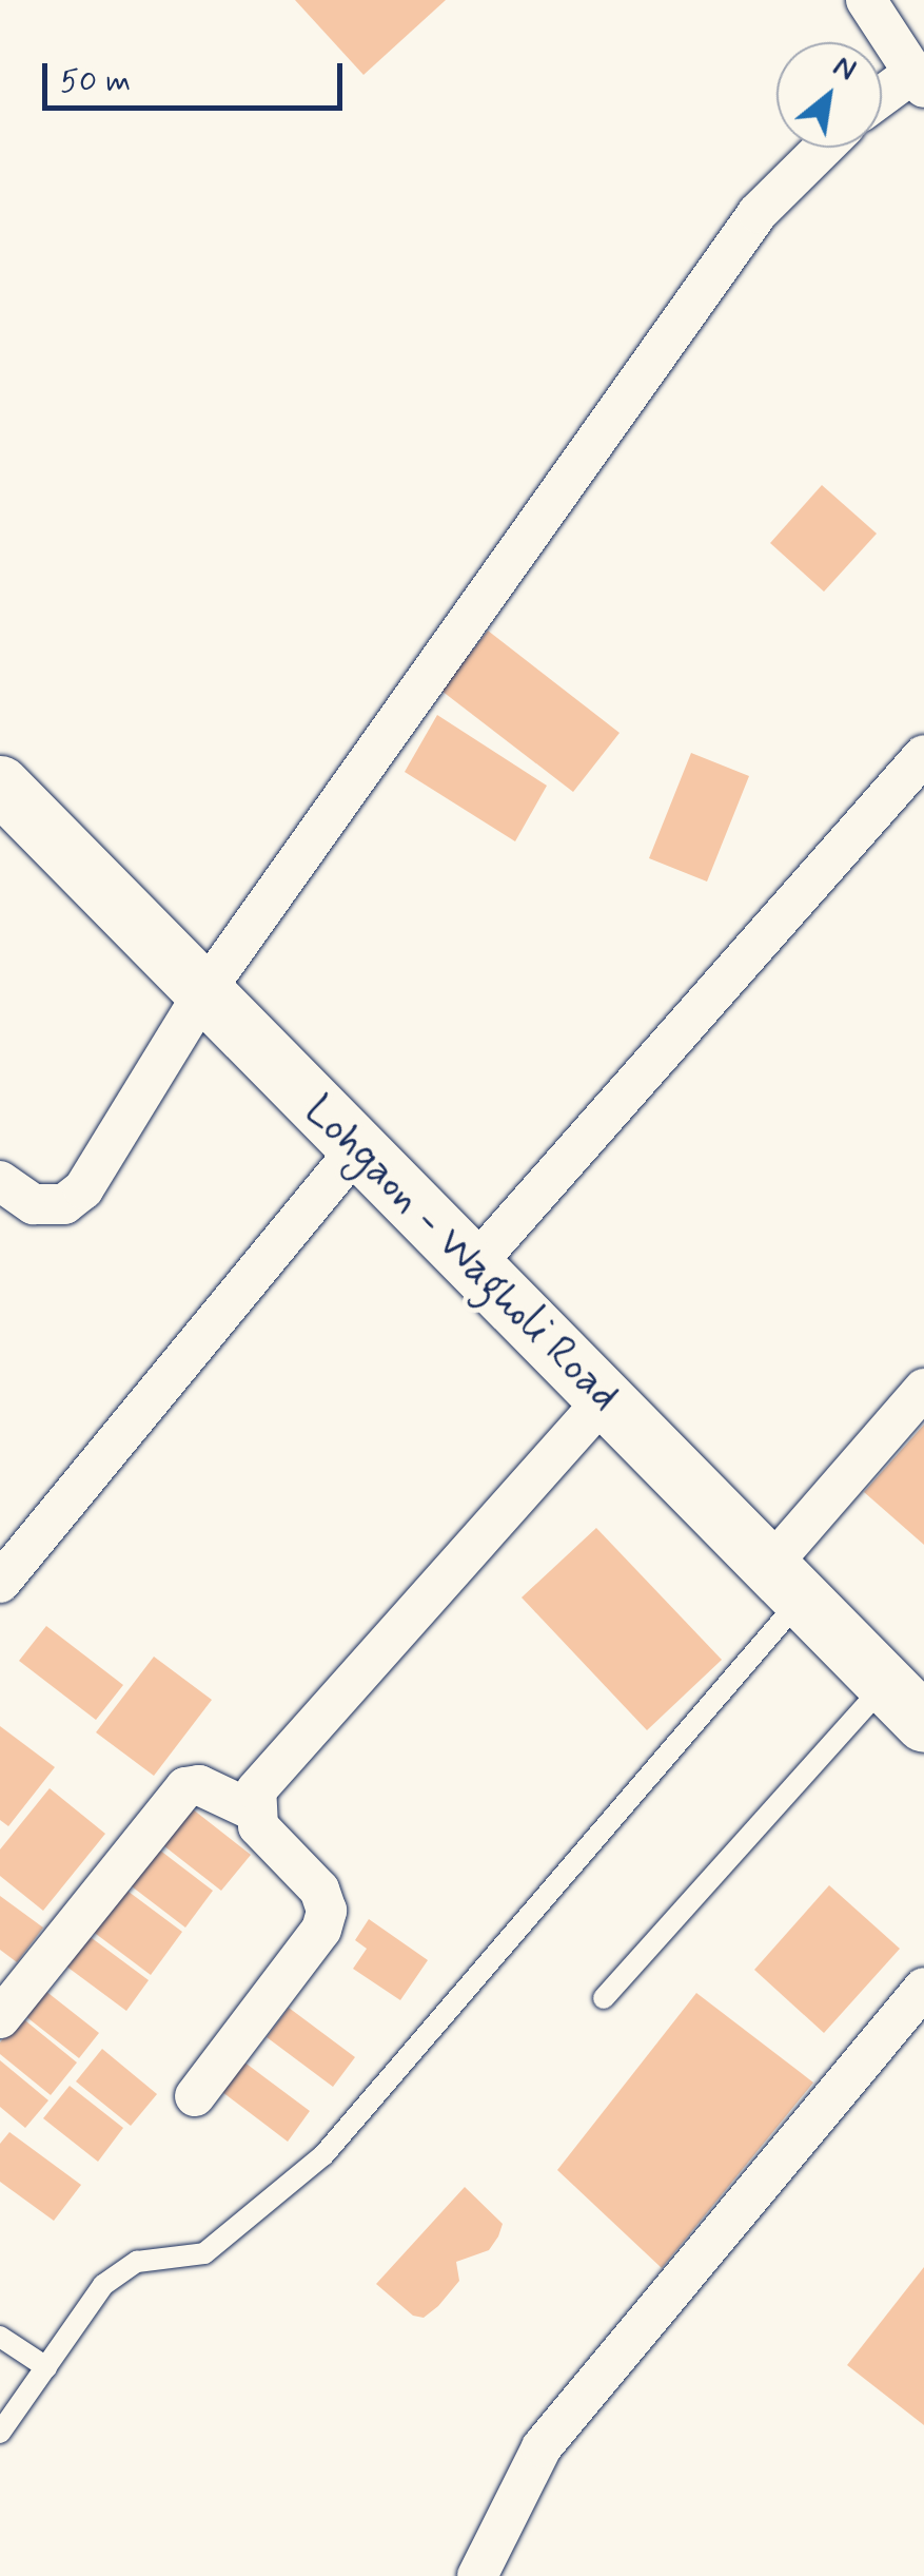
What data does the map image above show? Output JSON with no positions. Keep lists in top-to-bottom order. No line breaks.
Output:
{"streets":{"main road":["Lohgaon - Wagholi Road"]},"scale_bar":"50 m","north":"top right"}
